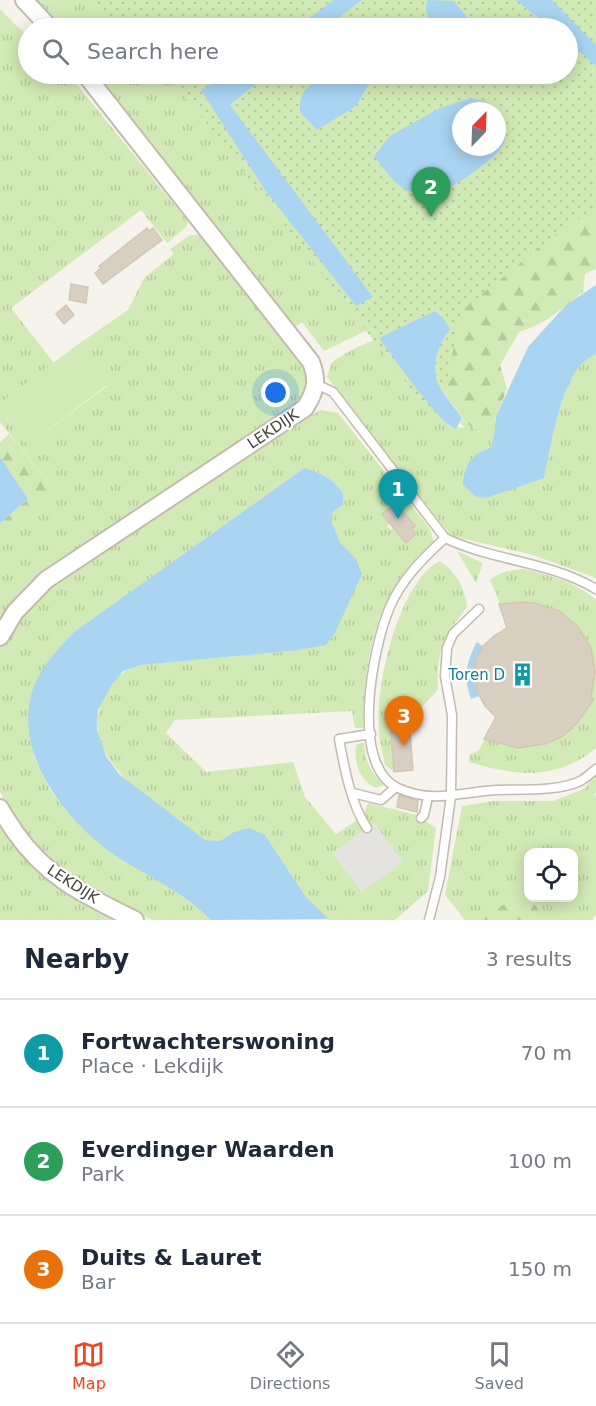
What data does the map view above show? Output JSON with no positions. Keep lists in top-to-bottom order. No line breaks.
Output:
{"streets":{"street":["LEKDIJK"]},"places":{"building":["Toren D"]},"north":"top right","page":{"search":"Search here","pins":["2","1","3"],"heading":["Nearby","3 results"],"list":[{"mark":"1","name":"Fortwachterswoning","note":"Place · Lekdijk","value":"70 m"},{"mark":"2","name":"Everdinger Waarden","note":"Park","value":"100 m"},{"mark":"3","name":"Duits & Lauret","note":"Bar","value":"150 m"}],"nav":["Map","Directions","Saved"]}}
